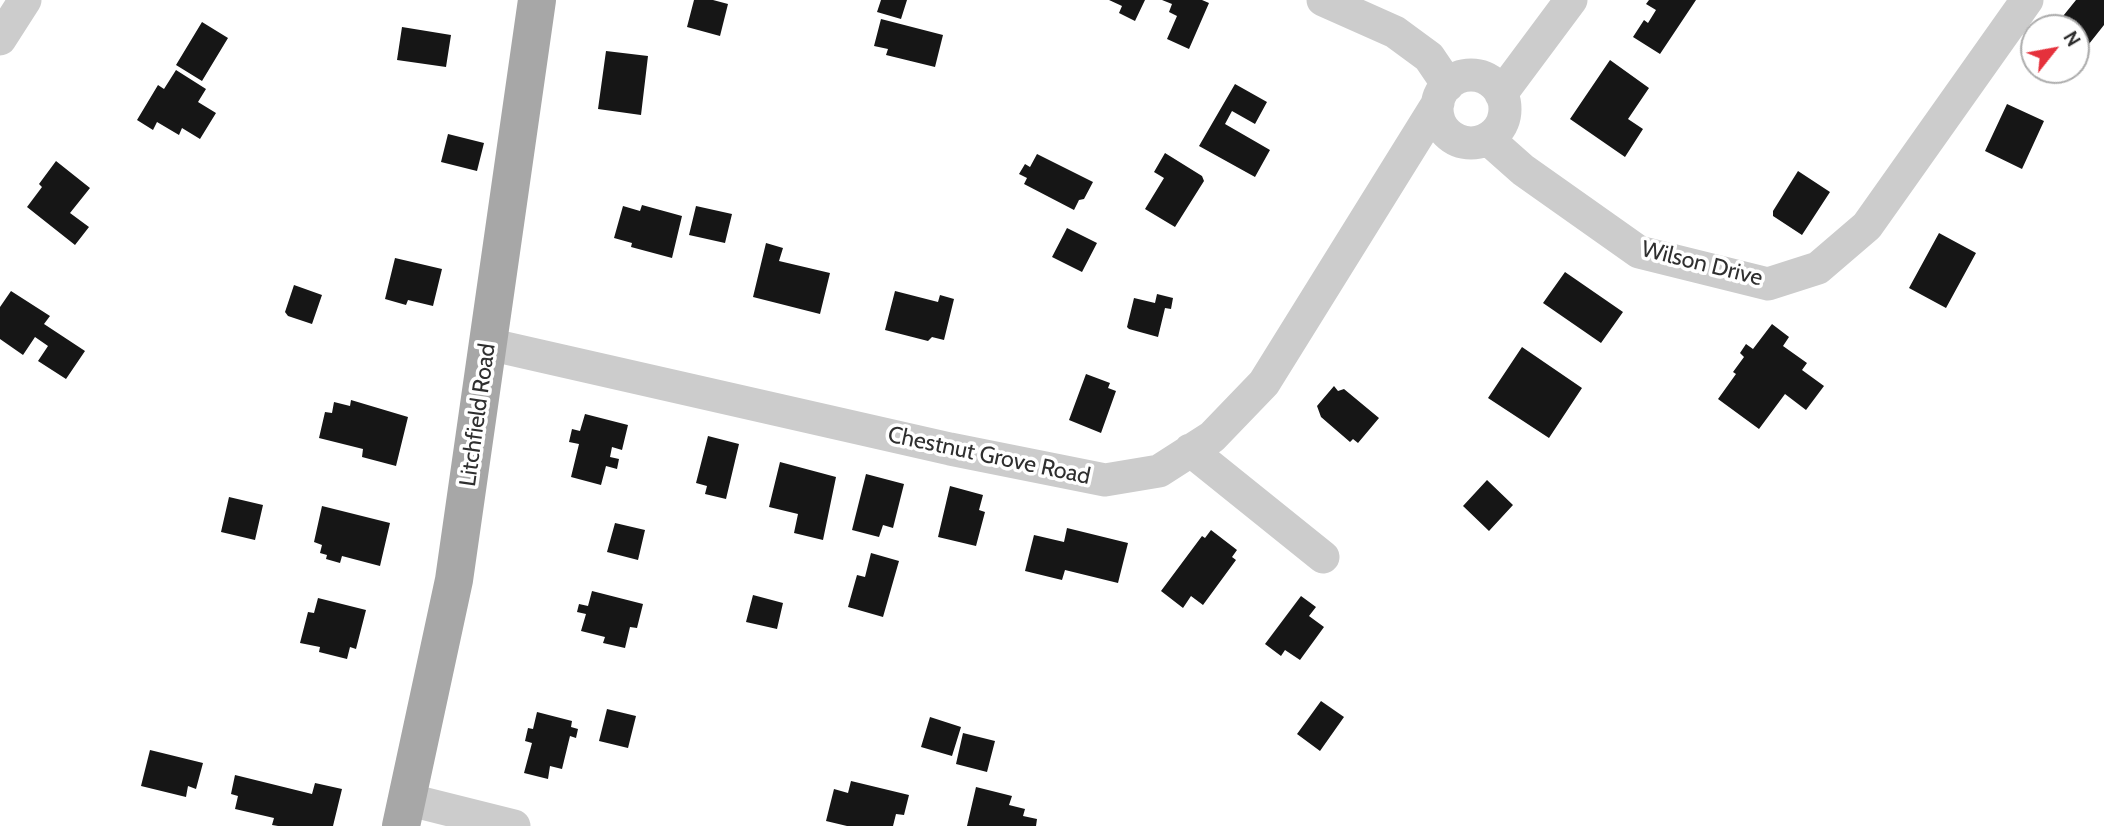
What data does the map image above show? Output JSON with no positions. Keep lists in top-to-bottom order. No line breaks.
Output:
{"streets":{"main road":["Litchfield Road"],"street":["Wilson Drive","Chestnut Grove Road"]},"crossings":[["Wilson Drive","Chestnut Grove Road"],["Litchfield Road","Chestnut Grove Road"]],"north":"top right"}
